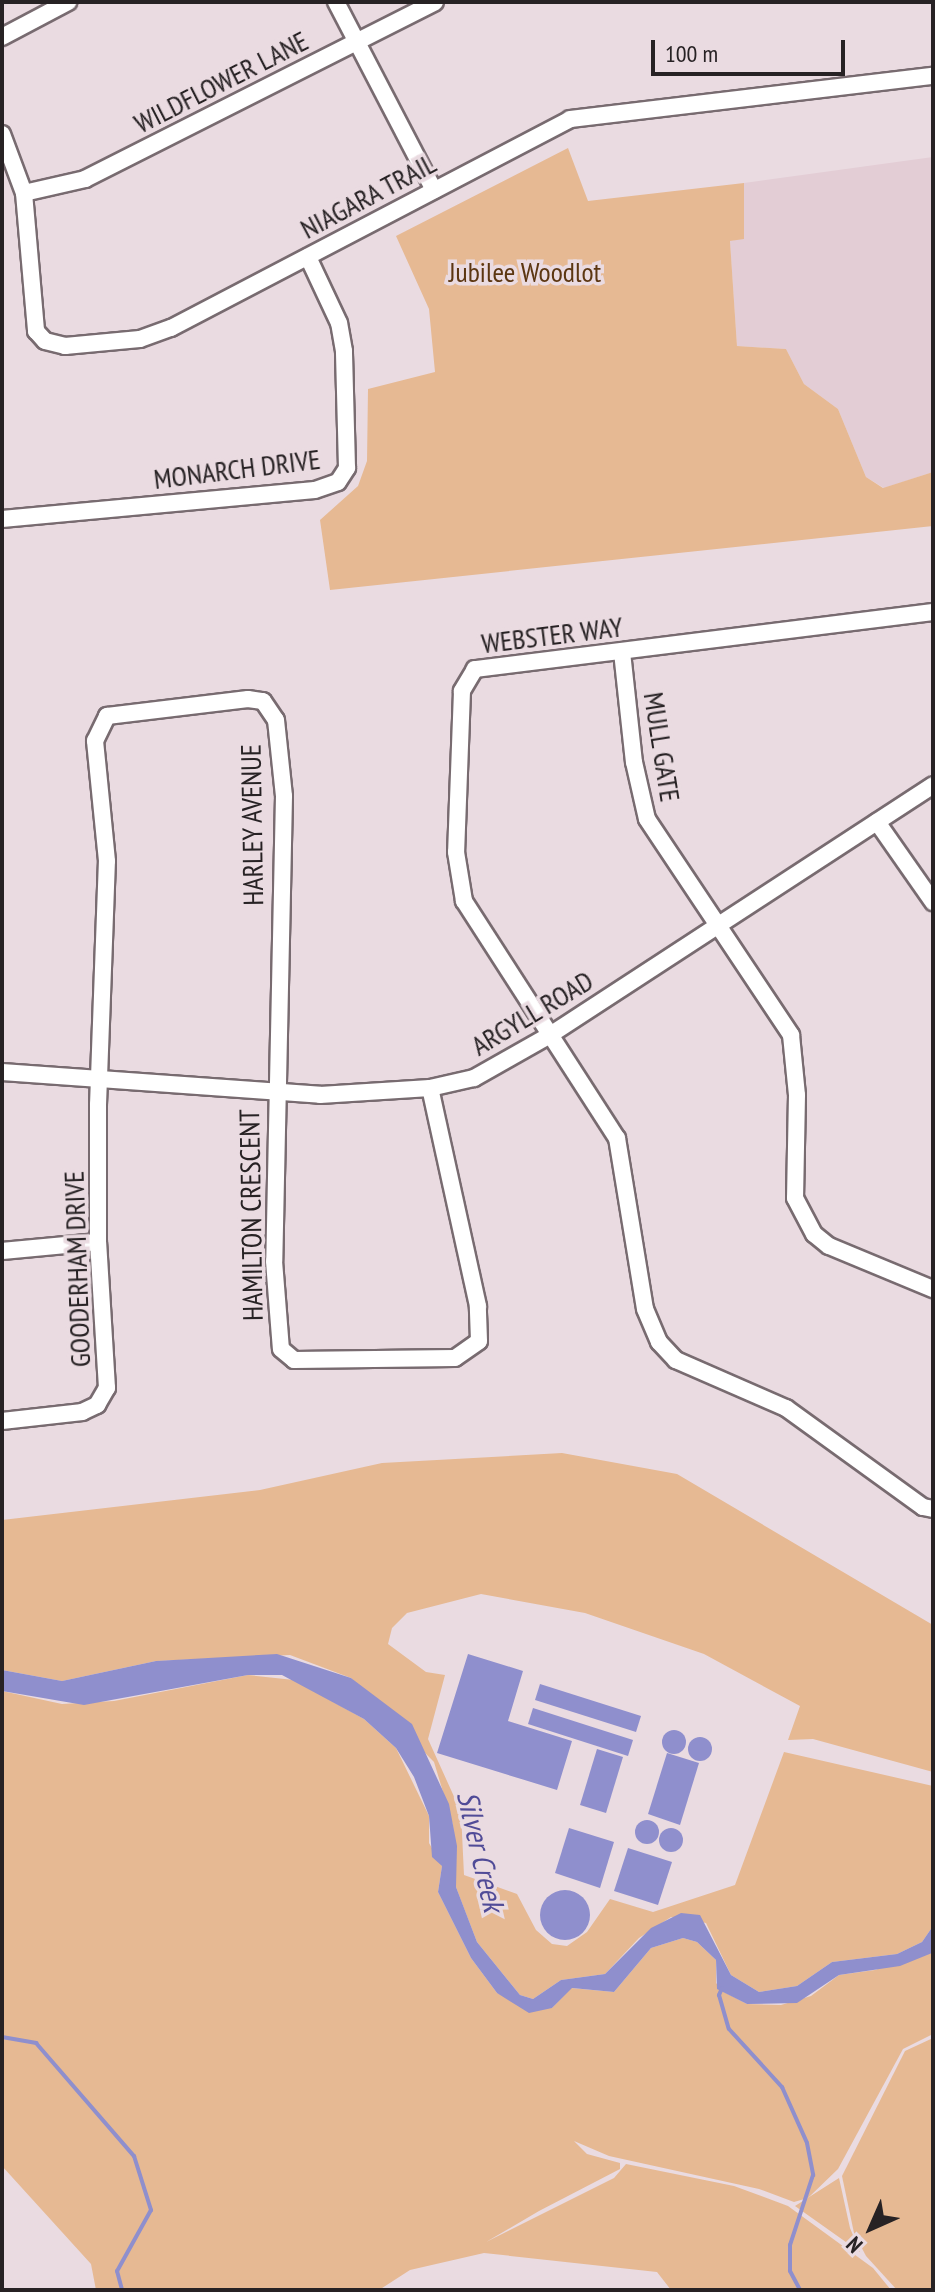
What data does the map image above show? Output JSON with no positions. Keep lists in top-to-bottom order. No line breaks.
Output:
{"streets":{"street":["WILDFLOWER LANE","NIAGARA TRAIL","MONARCH DRIVE","WEBSTER WAY","MULL GATE","HARLEY AVENUE","ARGYLL ROAD","HAMILTON CRESCENT","GOODERHAM DRIVE"]},"crossings":[["WILDFLOWER LANE","NIAGARA TRAIL"],["NIAGARA TRAIL","MONARCH DRIVE"],["WEBSTER WAY","MULL GATE"],["WEBSTER WAY","ARGYLL ROAD"],["MULL GATE","ARGYLL ROAD"],["HARLEY AVENUE","ARGYLL ROAD"],["HARLEY AVENUE","HAMILTON CRESCENT"],["HARLEY AVENUE","GOODERHAM DRIVE"],["ARGYLL ROAD","HAMILTON CRESCENT"],["ARGYLL ROAD","GOODERHAM DRIVE"]],"water":["Silver Creek"],"parks":["Jubilee Woodlot"],"scale_bar":"100 m","north":"bottom left"}
